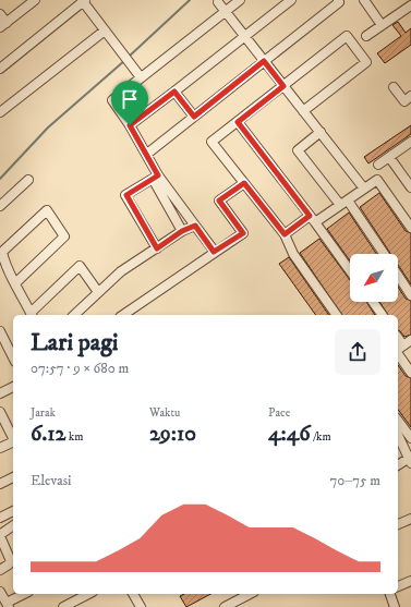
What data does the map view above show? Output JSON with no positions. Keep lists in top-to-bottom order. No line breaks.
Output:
{"north":"bottom left","page":{"heading":["Lari pagi","07:57 · 9 × 680 m"],"stats":[["Jarak","6.12 km"],["Waktu","29:10"],["Pace","4:46 /km"]],"chart":["Elevasi","70–75 m"]}}
